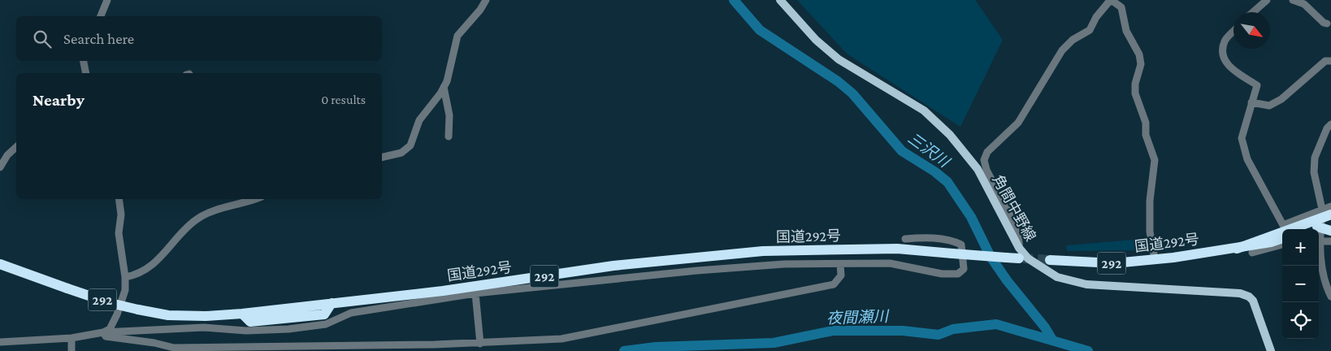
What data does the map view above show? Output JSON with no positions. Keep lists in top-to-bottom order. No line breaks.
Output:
{"streets":{"highway":["国道292号","292"],"main road":["角間中野線"]},"crossings":[["角間中野線","国道292号"],["国道292号","292"]],"water":["三沢川","夜間瀬川"],"north":"bottom right","page":{"search":"Search here","heading":["Nearby","0 results"],"map_buttons":["+","−"]}}
